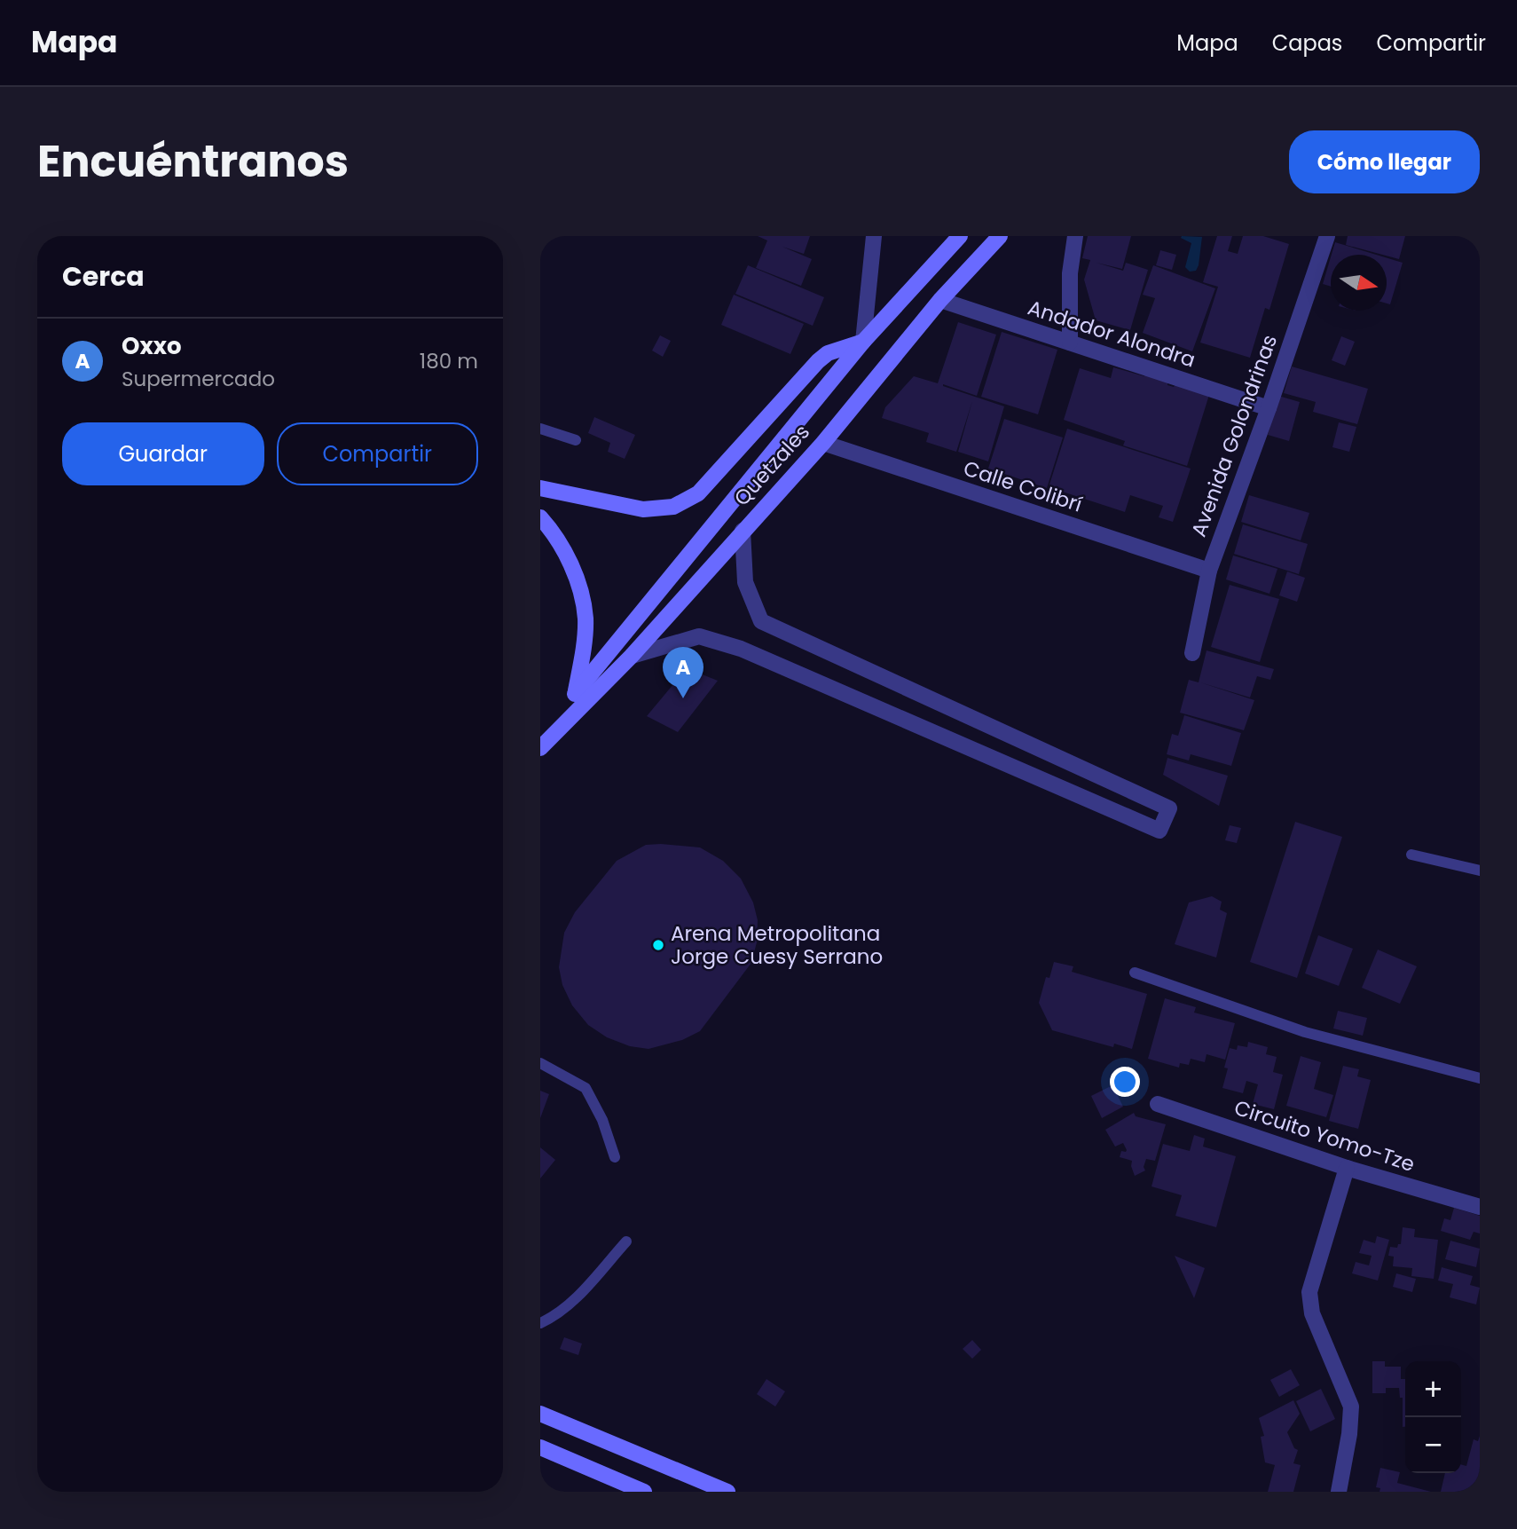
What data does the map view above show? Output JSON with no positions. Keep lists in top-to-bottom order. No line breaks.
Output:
{"streets":{"main road":["Quetzales"],"street":["Andador Alondra","Avenida Golondrinas","Calle Colibrí","Circuito Yomo-Tze"]},"crossings":[["Andador Alondra","Avenida Golondrinas"],["Andador Alondra","Quetzales"],["Avenida Golondrinas","Calle Colibrí"],["Quetzales","Calle Colibrí"]],"places":["Arena Metropolitana Jorge Cuesy Serrano"],"north":"right","page":{"header":"Mapa","nav":["Mapa","Capas","Compartir"],"title":"Encuéntranos","buttons":["Cómo llegar",["Guardar","Compartir"]],"heading":"Cerca","list":[{"mark":"A","name":"Oxxo","note":"Supermercado","value":"180 m"}],"pins":"A","map_buttons":["+","−"]}}
